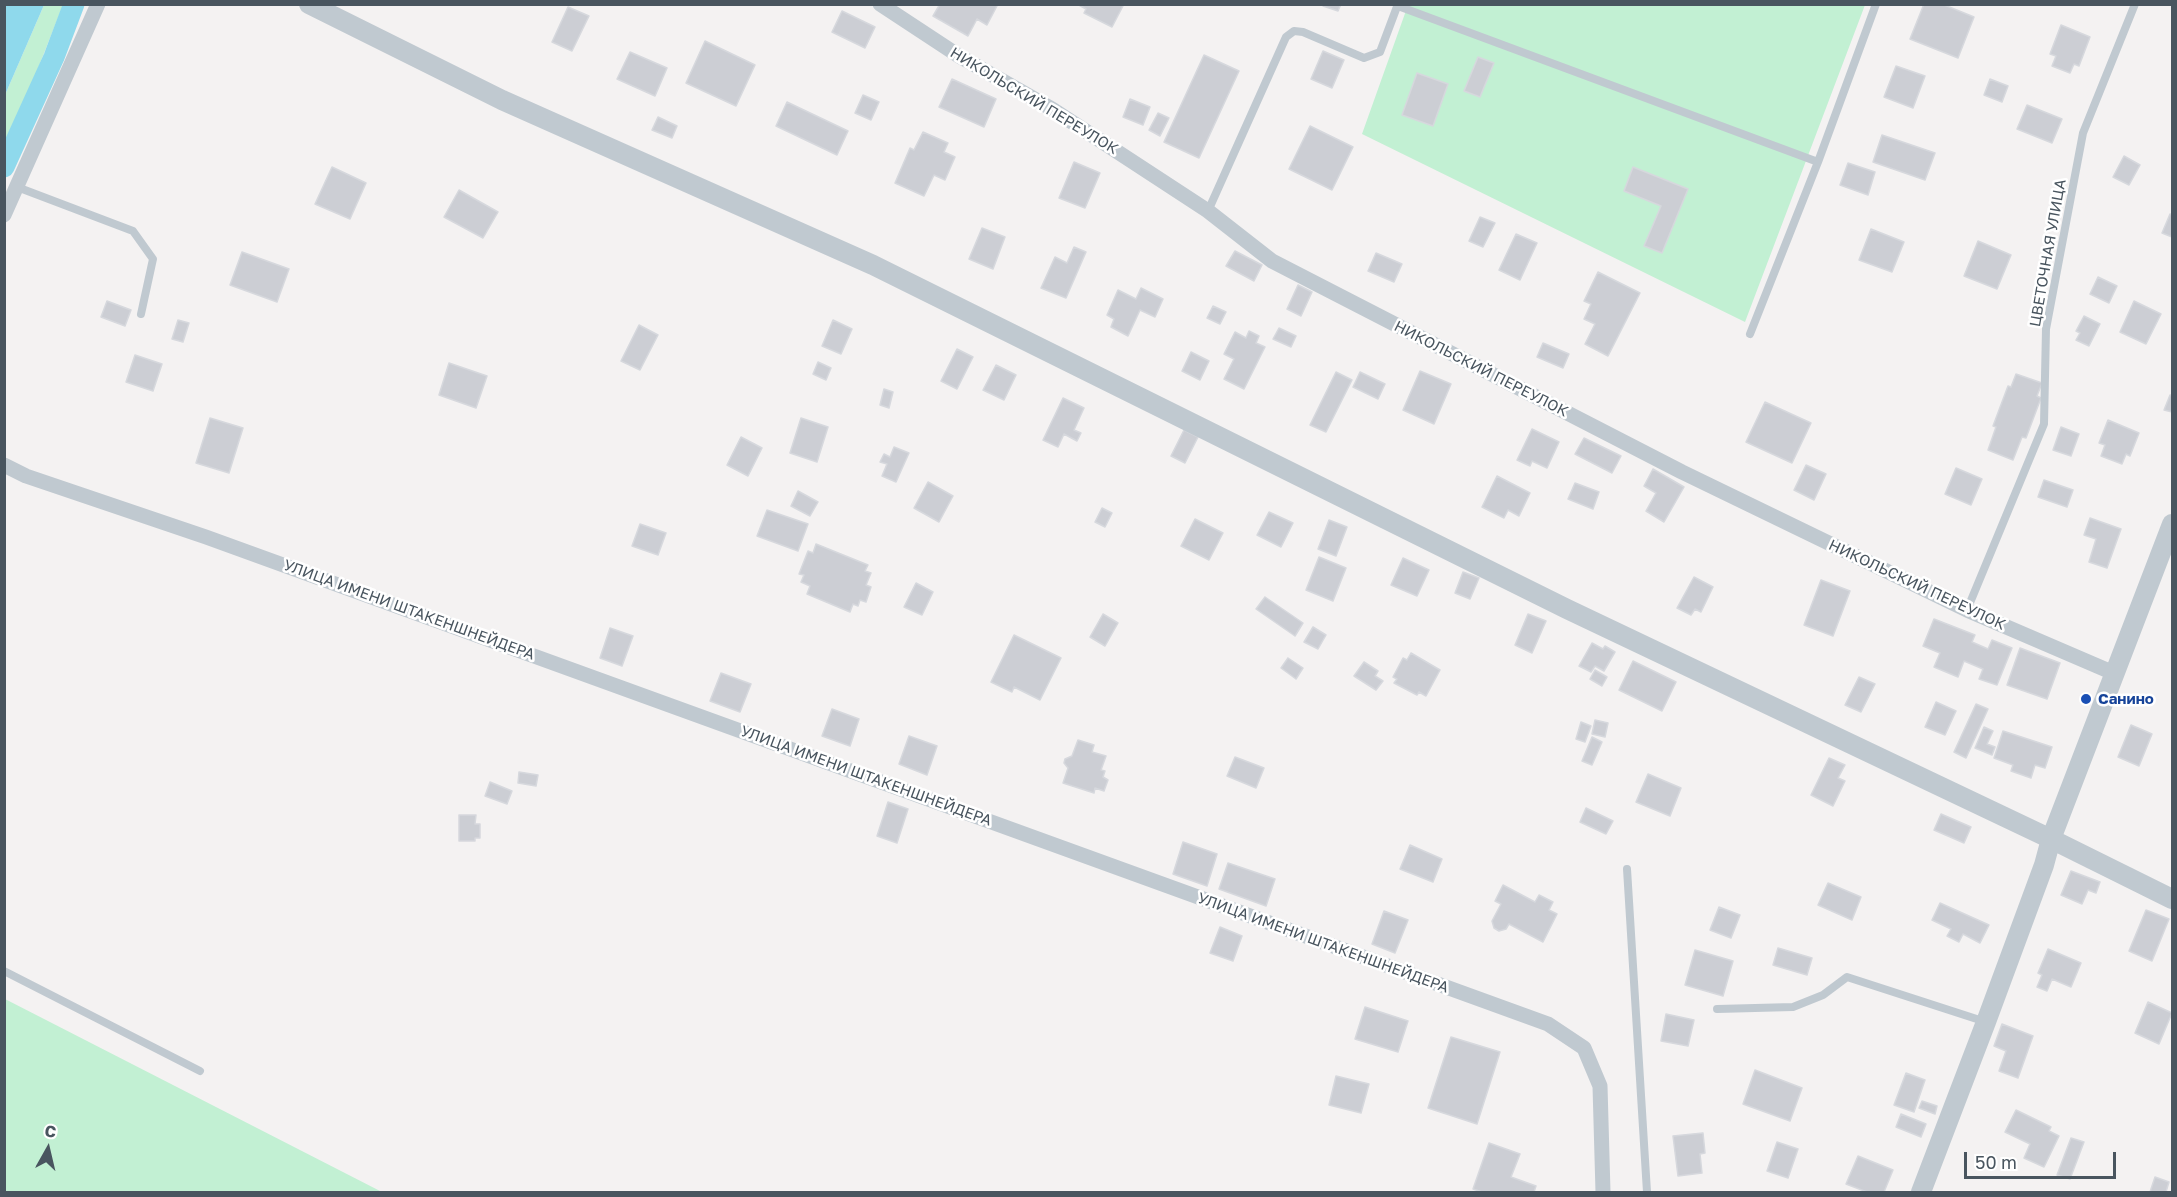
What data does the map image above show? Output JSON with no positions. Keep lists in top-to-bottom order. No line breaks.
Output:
{"streets":{"street":["НИКОЛЬСКИЙ ПЕРЕУЛОК","УЛИЦА ИМЕНИ ШТАКЕНШНЕЙДЕРА"],"lane":["ЦВЕТОЧНАЯ УЛИЦА"]},"crossings":[["НИКОЛЬСКИЙ ПЕРЕУЛОК","ЦВЕТОЧНАЯ УЛИЦА"]],"places":["Санино"],"scale_bar":"50 m","north":"top"}
